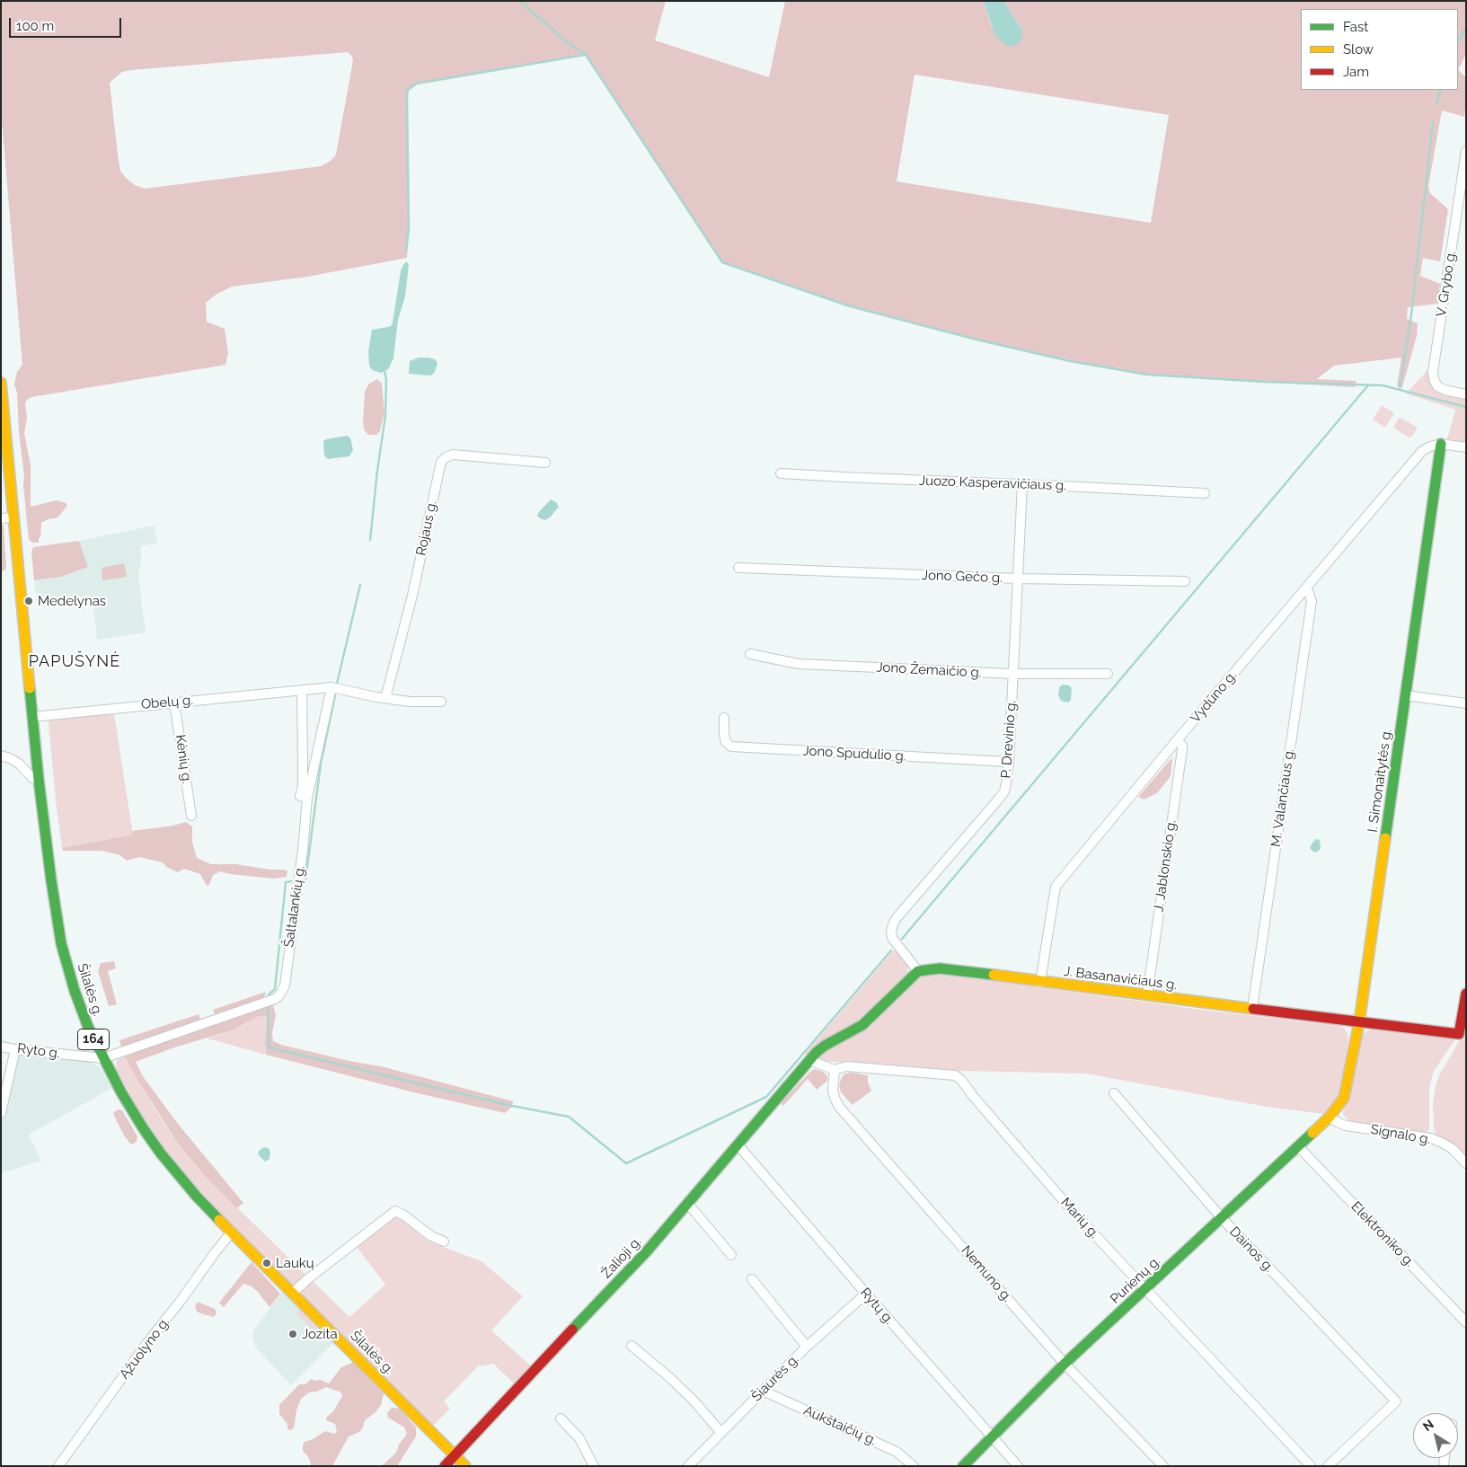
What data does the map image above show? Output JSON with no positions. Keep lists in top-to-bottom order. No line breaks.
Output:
{"streets":{"street":["V. Grybo g.","Juozo Kasperavičiaus g.","Rojaus g.","Jono Gečo g.","Jono Žemaičio g.","Vydūno g.","Obelų g.","P. Drevinio g.","Jono Spudulio g.","Kėnių g.","I. Simonaitytės g.","M. Valančiaus g.","J. Jablonskio g.","Šaltalankių g.","J. Basanavičiaus g.","Šilalės g.","164","Ryto g.","Signalo g.","Marių g.","Elektroniko g.","Dainos g.","Žalioji g.","Nemuno g.","Purienų g.","Rytų g.","Ąžuolyno g.","Šiaurės g.","Aukštaičių g."]},"crossings":[["Juozo Kasperavičiaus g.","P. Drevinio g."],["Jono Gečo g.","P. Drevinio g."],["Jono Žemaičio g.","P. Drevinio g."],["Vydūno g.","I. Simonaitytės g."],["Vydūno g.","M. Valančiaus g."],["Vydūno g.","J. Jablonskio g."],["Vydūno g.","J. Basanavičiaus g."],["Obelų g.","Kėnių g."],["Obelų g.","Šaltalankių g."],["Obelų g.","Šilalės g."],["P. Drevinio g.","Jono Spudulio g."],["P. Drevinio g.","J. Basanavičiaus g."],["I. Simonaitytės g.","J. Basanavičiaus g."],["I. Simonaitytės g.","Signalo g."],["I. Simonaitytės g.","Purienų g."],["M. Valančiaus g.","J. Basanavičiaus g."],["J. Jablonskio g.","J. Basanavičiaus g."],["Šaltalankių g.","Šilalės g."],["Šaltalankių g.","Ryto g."],["Šilalės g.","Ryto g."],["Šilalės g.","Žalioji g."],["Šilalės g.","Ąžuolyno g."],["Signalo g.","Purienų g."],["Marių g.","Žalioji g."],["Marių g.","Nemuno g."],["Marių g.","Purienų g."],["Elektroniko g.","Purienų g."],["Dainos g.","Purienų g."],["Žalioji g.","Rytų g."],["Nemuno g.","Purienų g."],["Purienų g.","Rytų g."],["Rytų g.","Šiaurės g."],["Šiaurės g.","Aukštaičių g."]],"districts":["PAPUŠYNĖ"],"places":["Medelynas","Laukų","Jozita"],"legend":["Fast","Slow","Jam"],"scale_bar":"100 m","north":"top left"}
